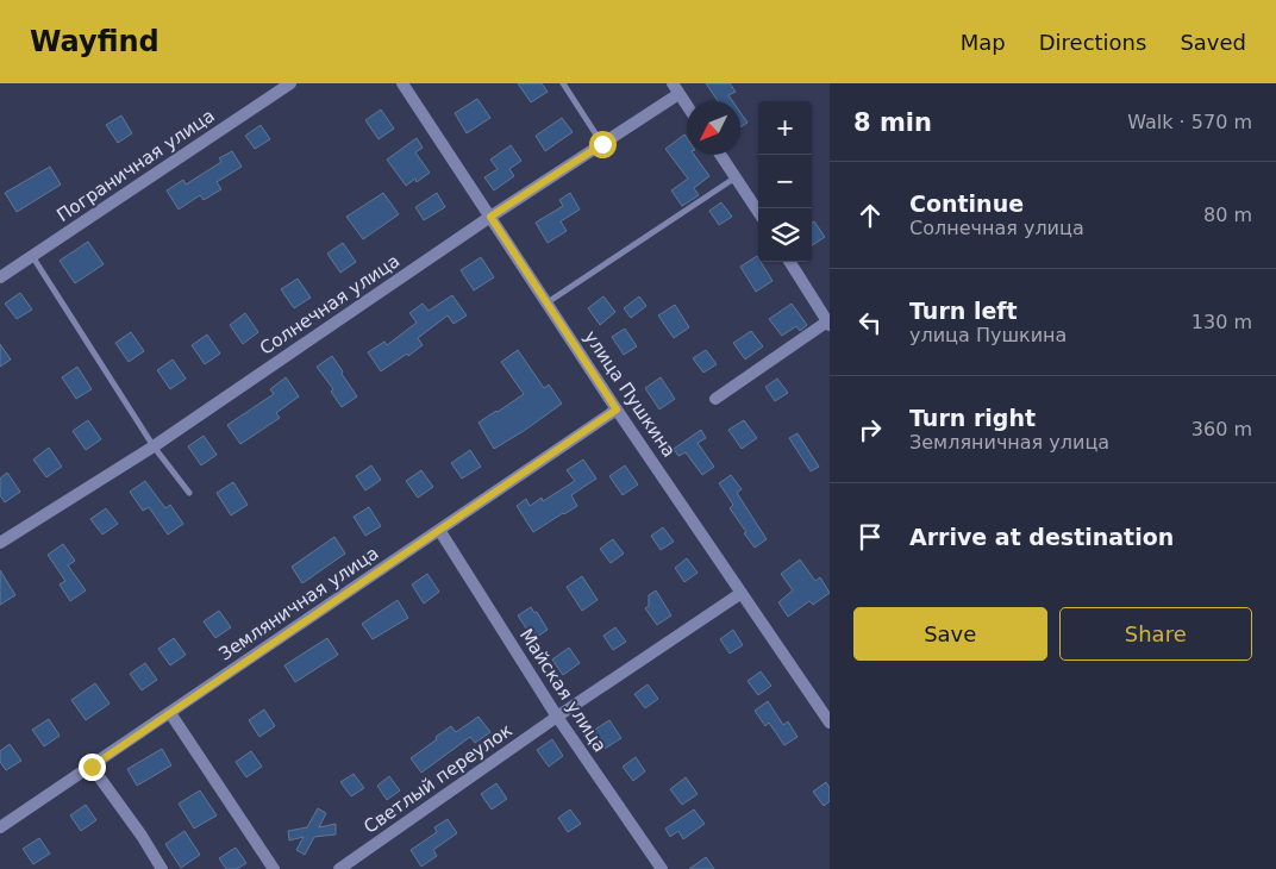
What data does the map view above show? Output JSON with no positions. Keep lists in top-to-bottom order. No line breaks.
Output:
{"streets":{"street":["Пограничная улица","Солнечная улица","улица Пушкина","Земляничная улица","Майская улица","Светлый переулок"]},"crossings":[["Солнечная улица","улица Пушкина"],["улица Пушкина","Земляничная улица"],["улица Пушкина","Светлый переулок"],["Земляничная улица","Майская улица"],["Майская улица","Светлый переулок"]],"north":"bottom left","page":{"header":"Wayfind","nav":["Map","Directions","Saved"],"heading":["8 min","Walk · 570 m"],"map_buttons":["+","−"],"list":[["Continue","Солнечная улица","80 m"],["Turn left","улица Пушкина","130 m"],["Turn right","Земляничная улица","360 m"],"Arrive at destination"],"buttons":["Save","Share"]}}
